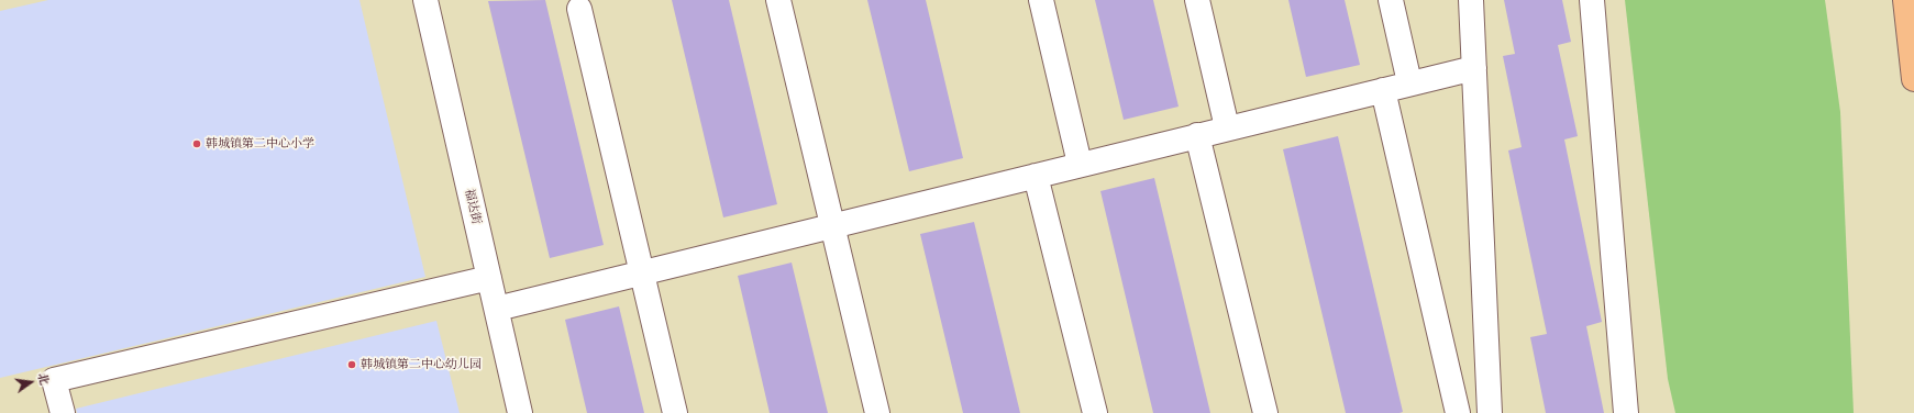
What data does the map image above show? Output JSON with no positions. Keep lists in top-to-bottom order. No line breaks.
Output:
{"streets":{"street":["福达街"]},"places":["韩城镇第二中心小学","韩城镇第二中心幼儿园"],"north":"right"}
